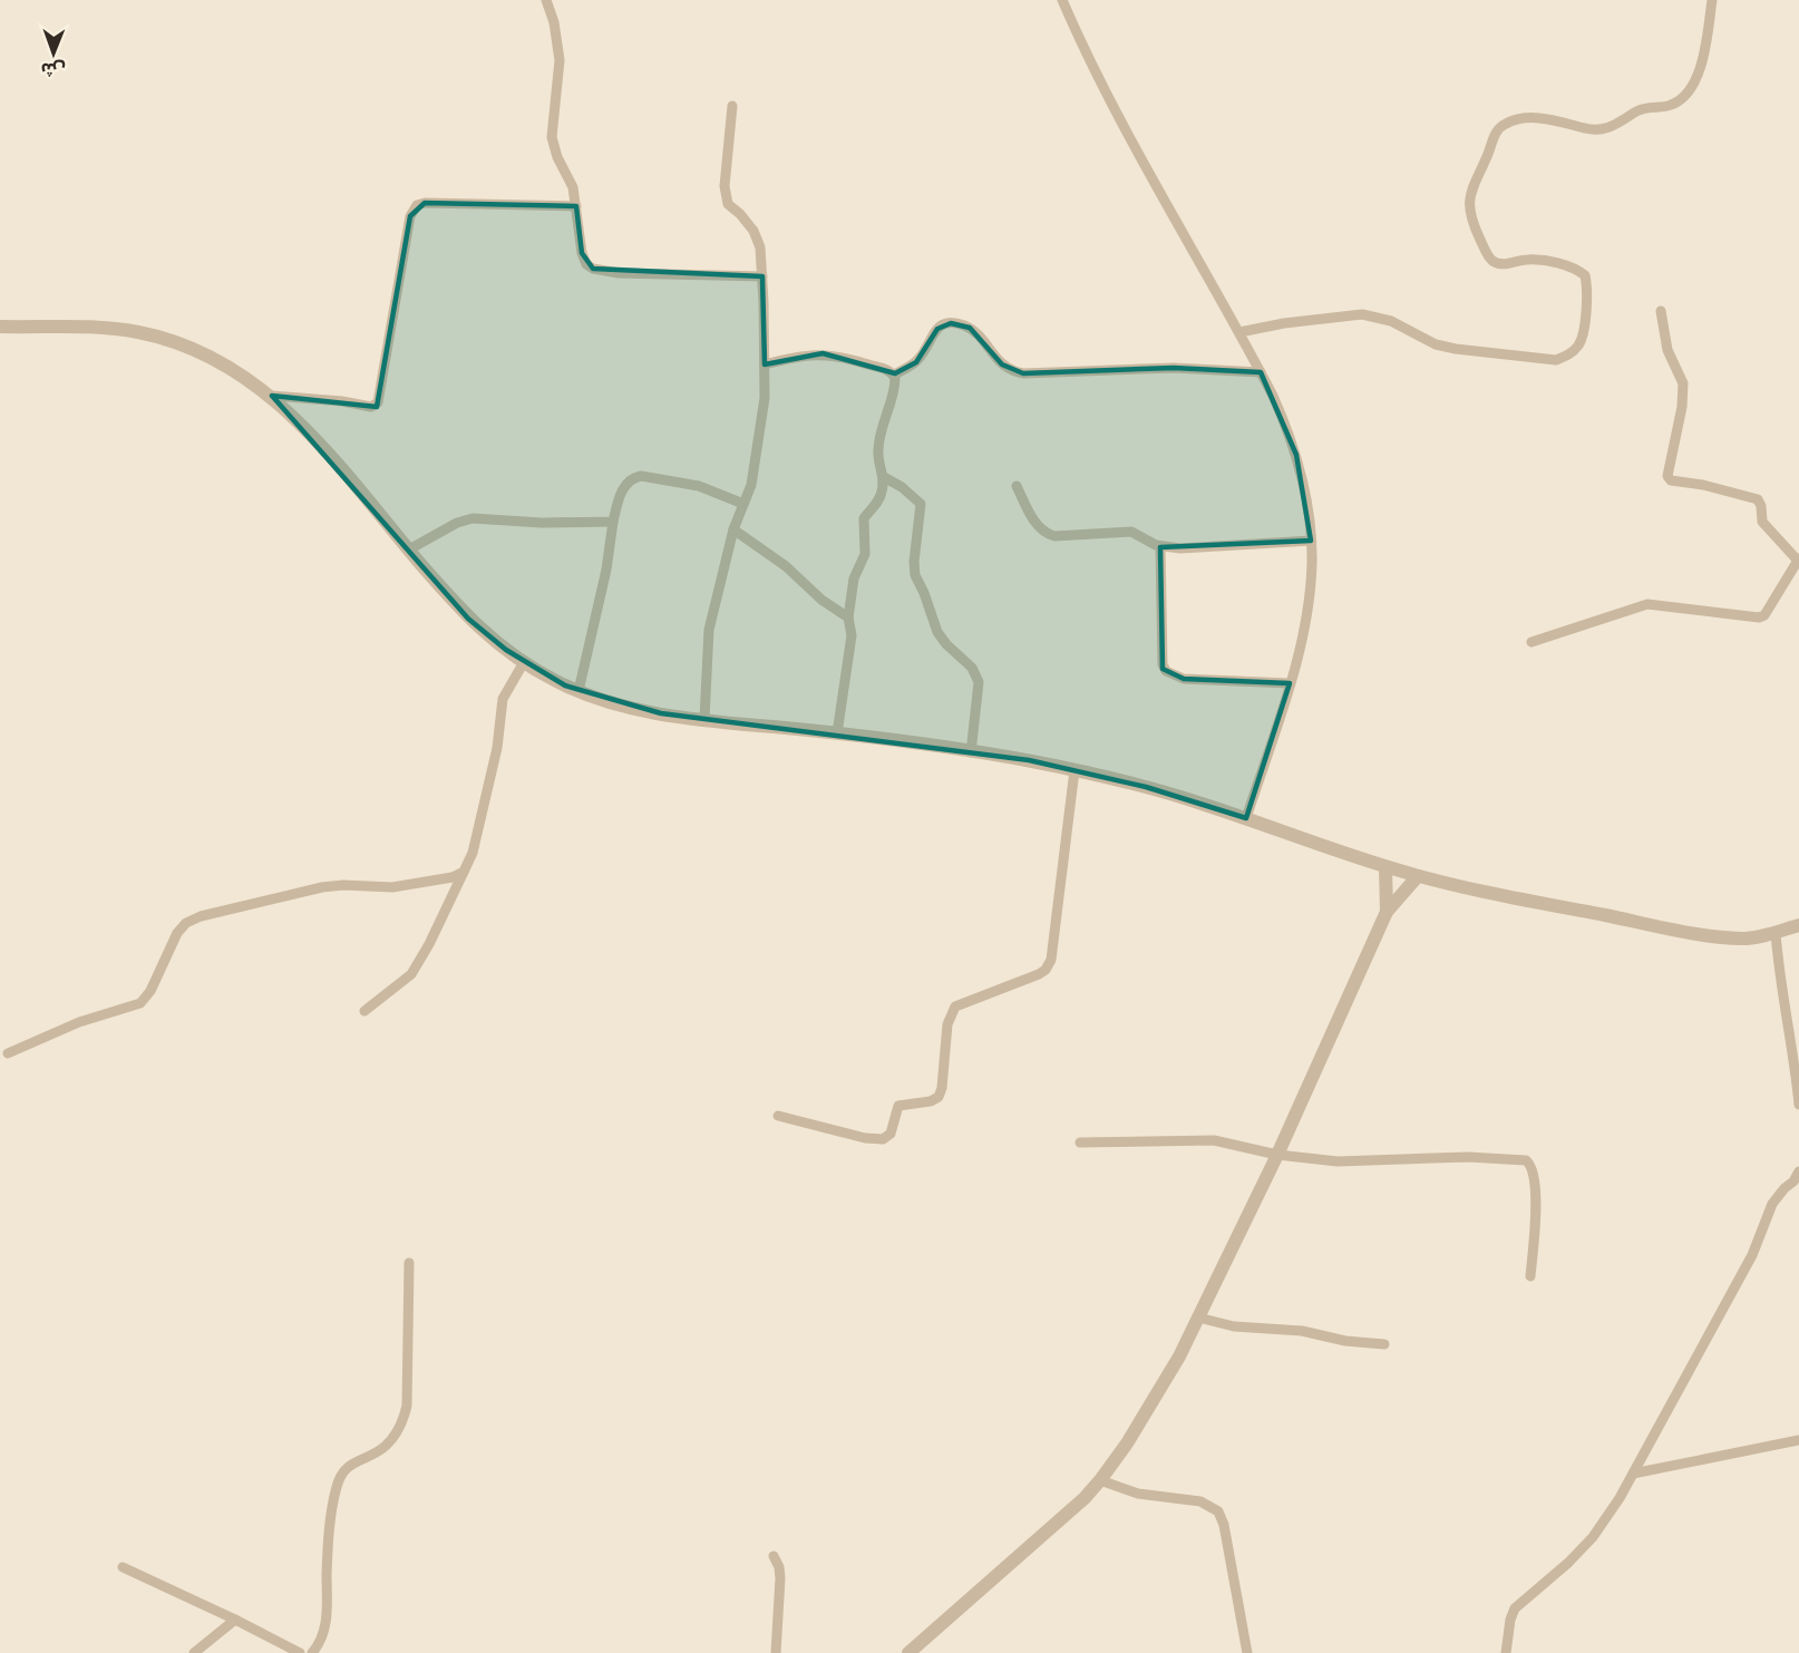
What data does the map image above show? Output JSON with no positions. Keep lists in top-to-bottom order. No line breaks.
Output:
{"north":"bottom"}
